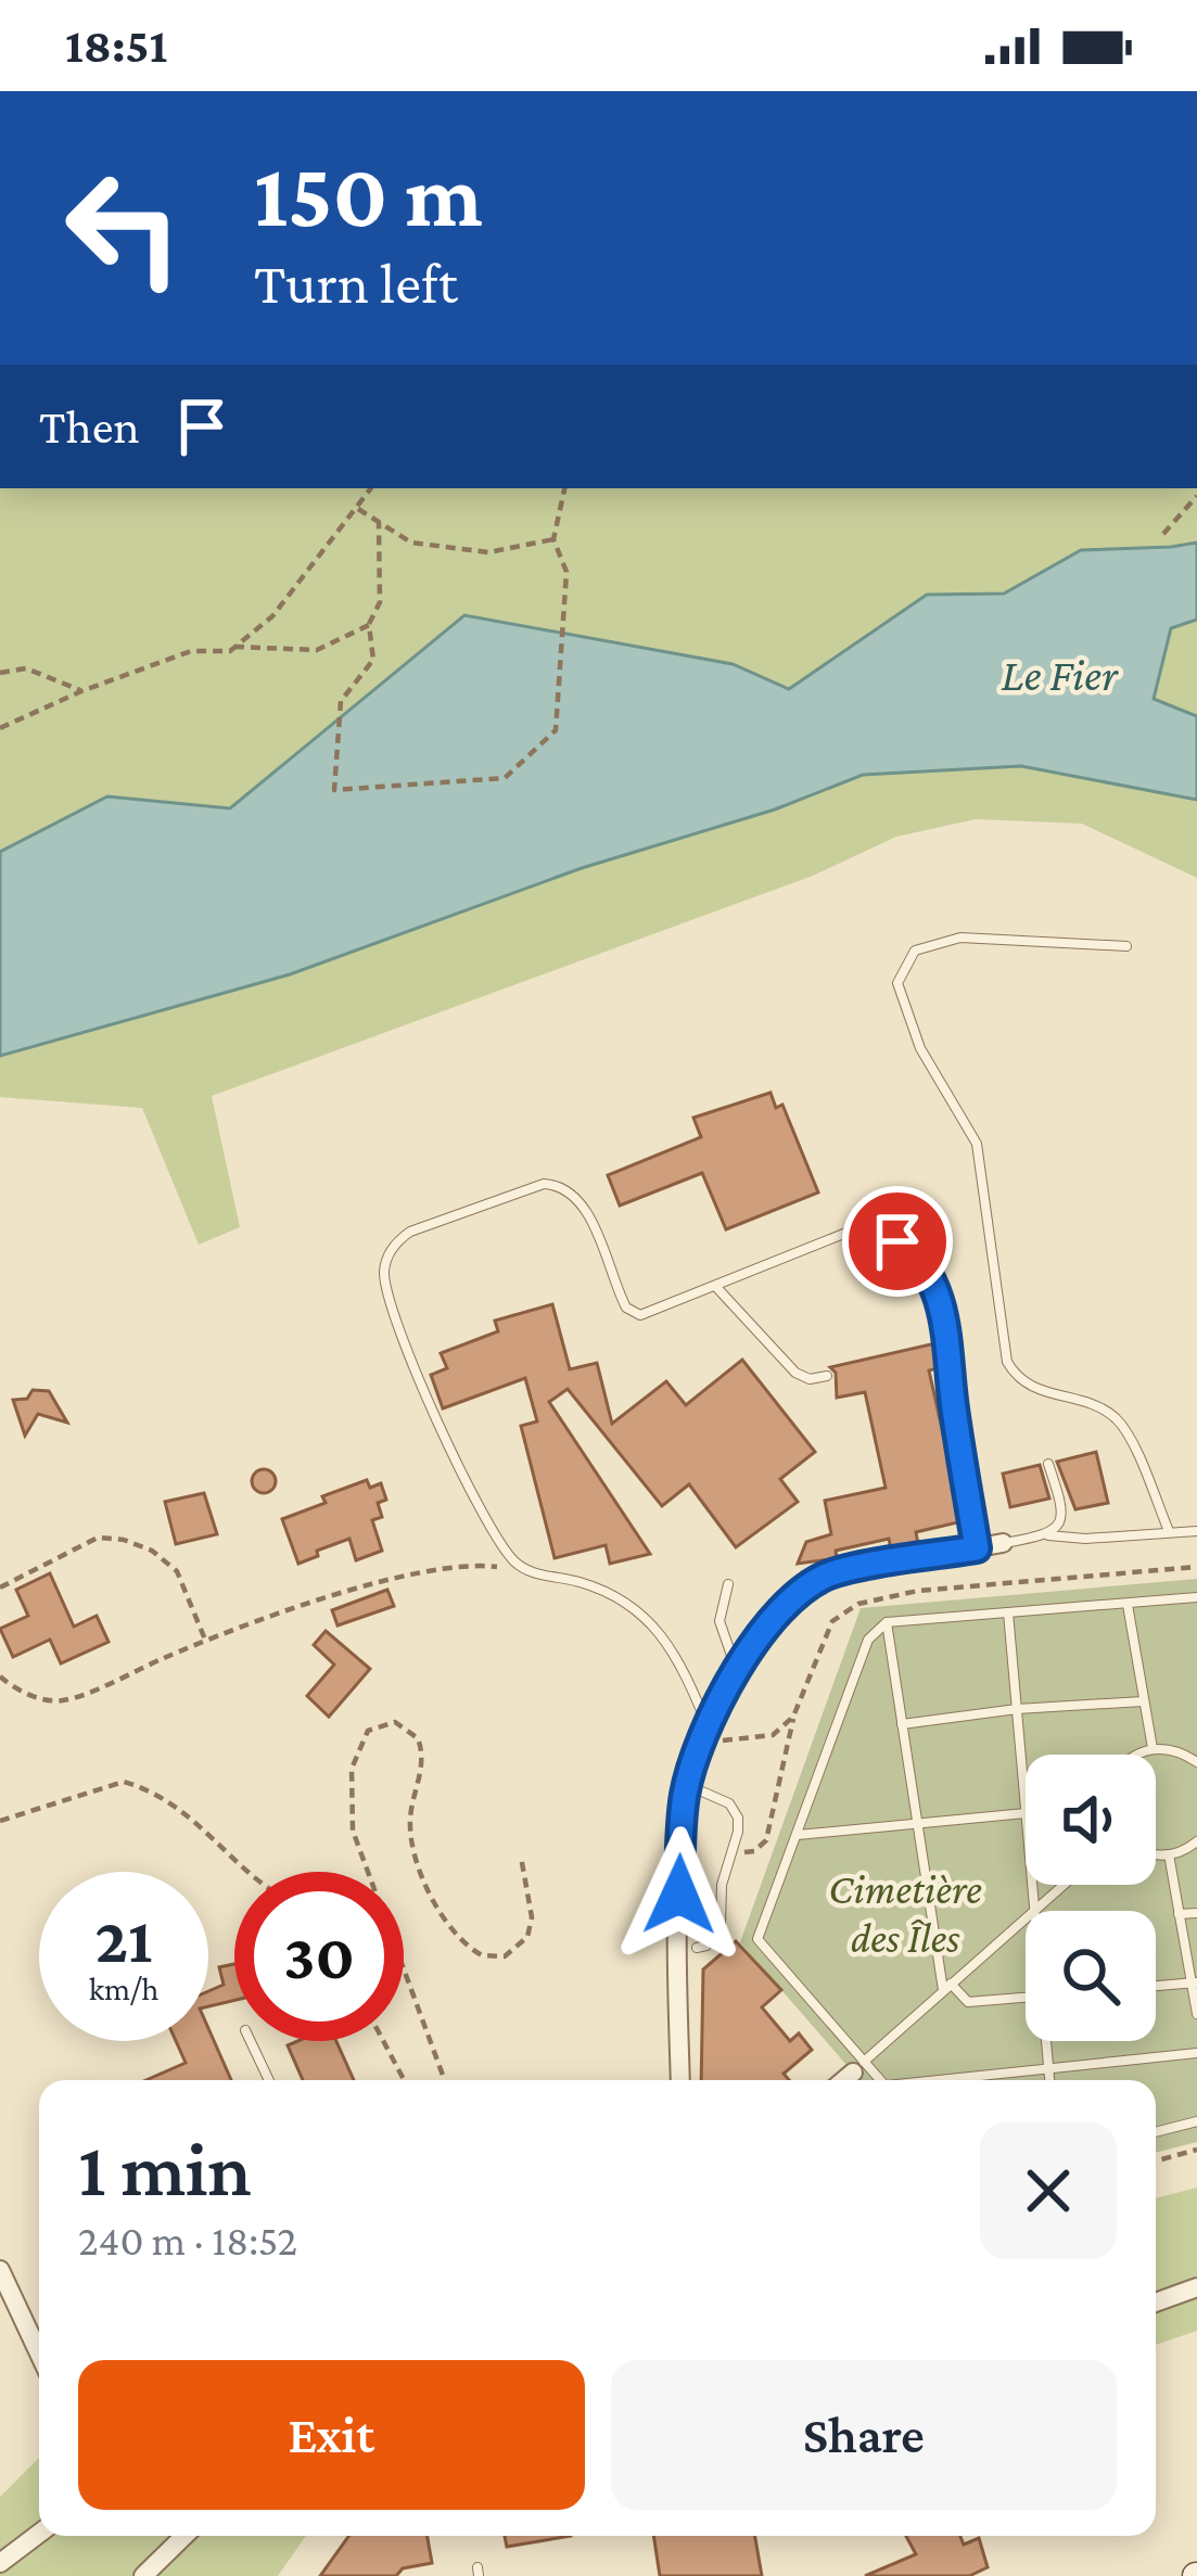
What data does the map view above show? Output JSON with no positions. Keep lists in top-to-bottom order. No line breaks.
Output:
{"water":["Le Fier"],"parks":["Cimetière des Îles"],"page":{"status":"18:51","turn":["150 m","Turn left"],"then":"Then","speed":"21 km/h","limit":"30","heading":["1 min","240 m · 18:52"],"buttons":["Exit","Share"]}}
